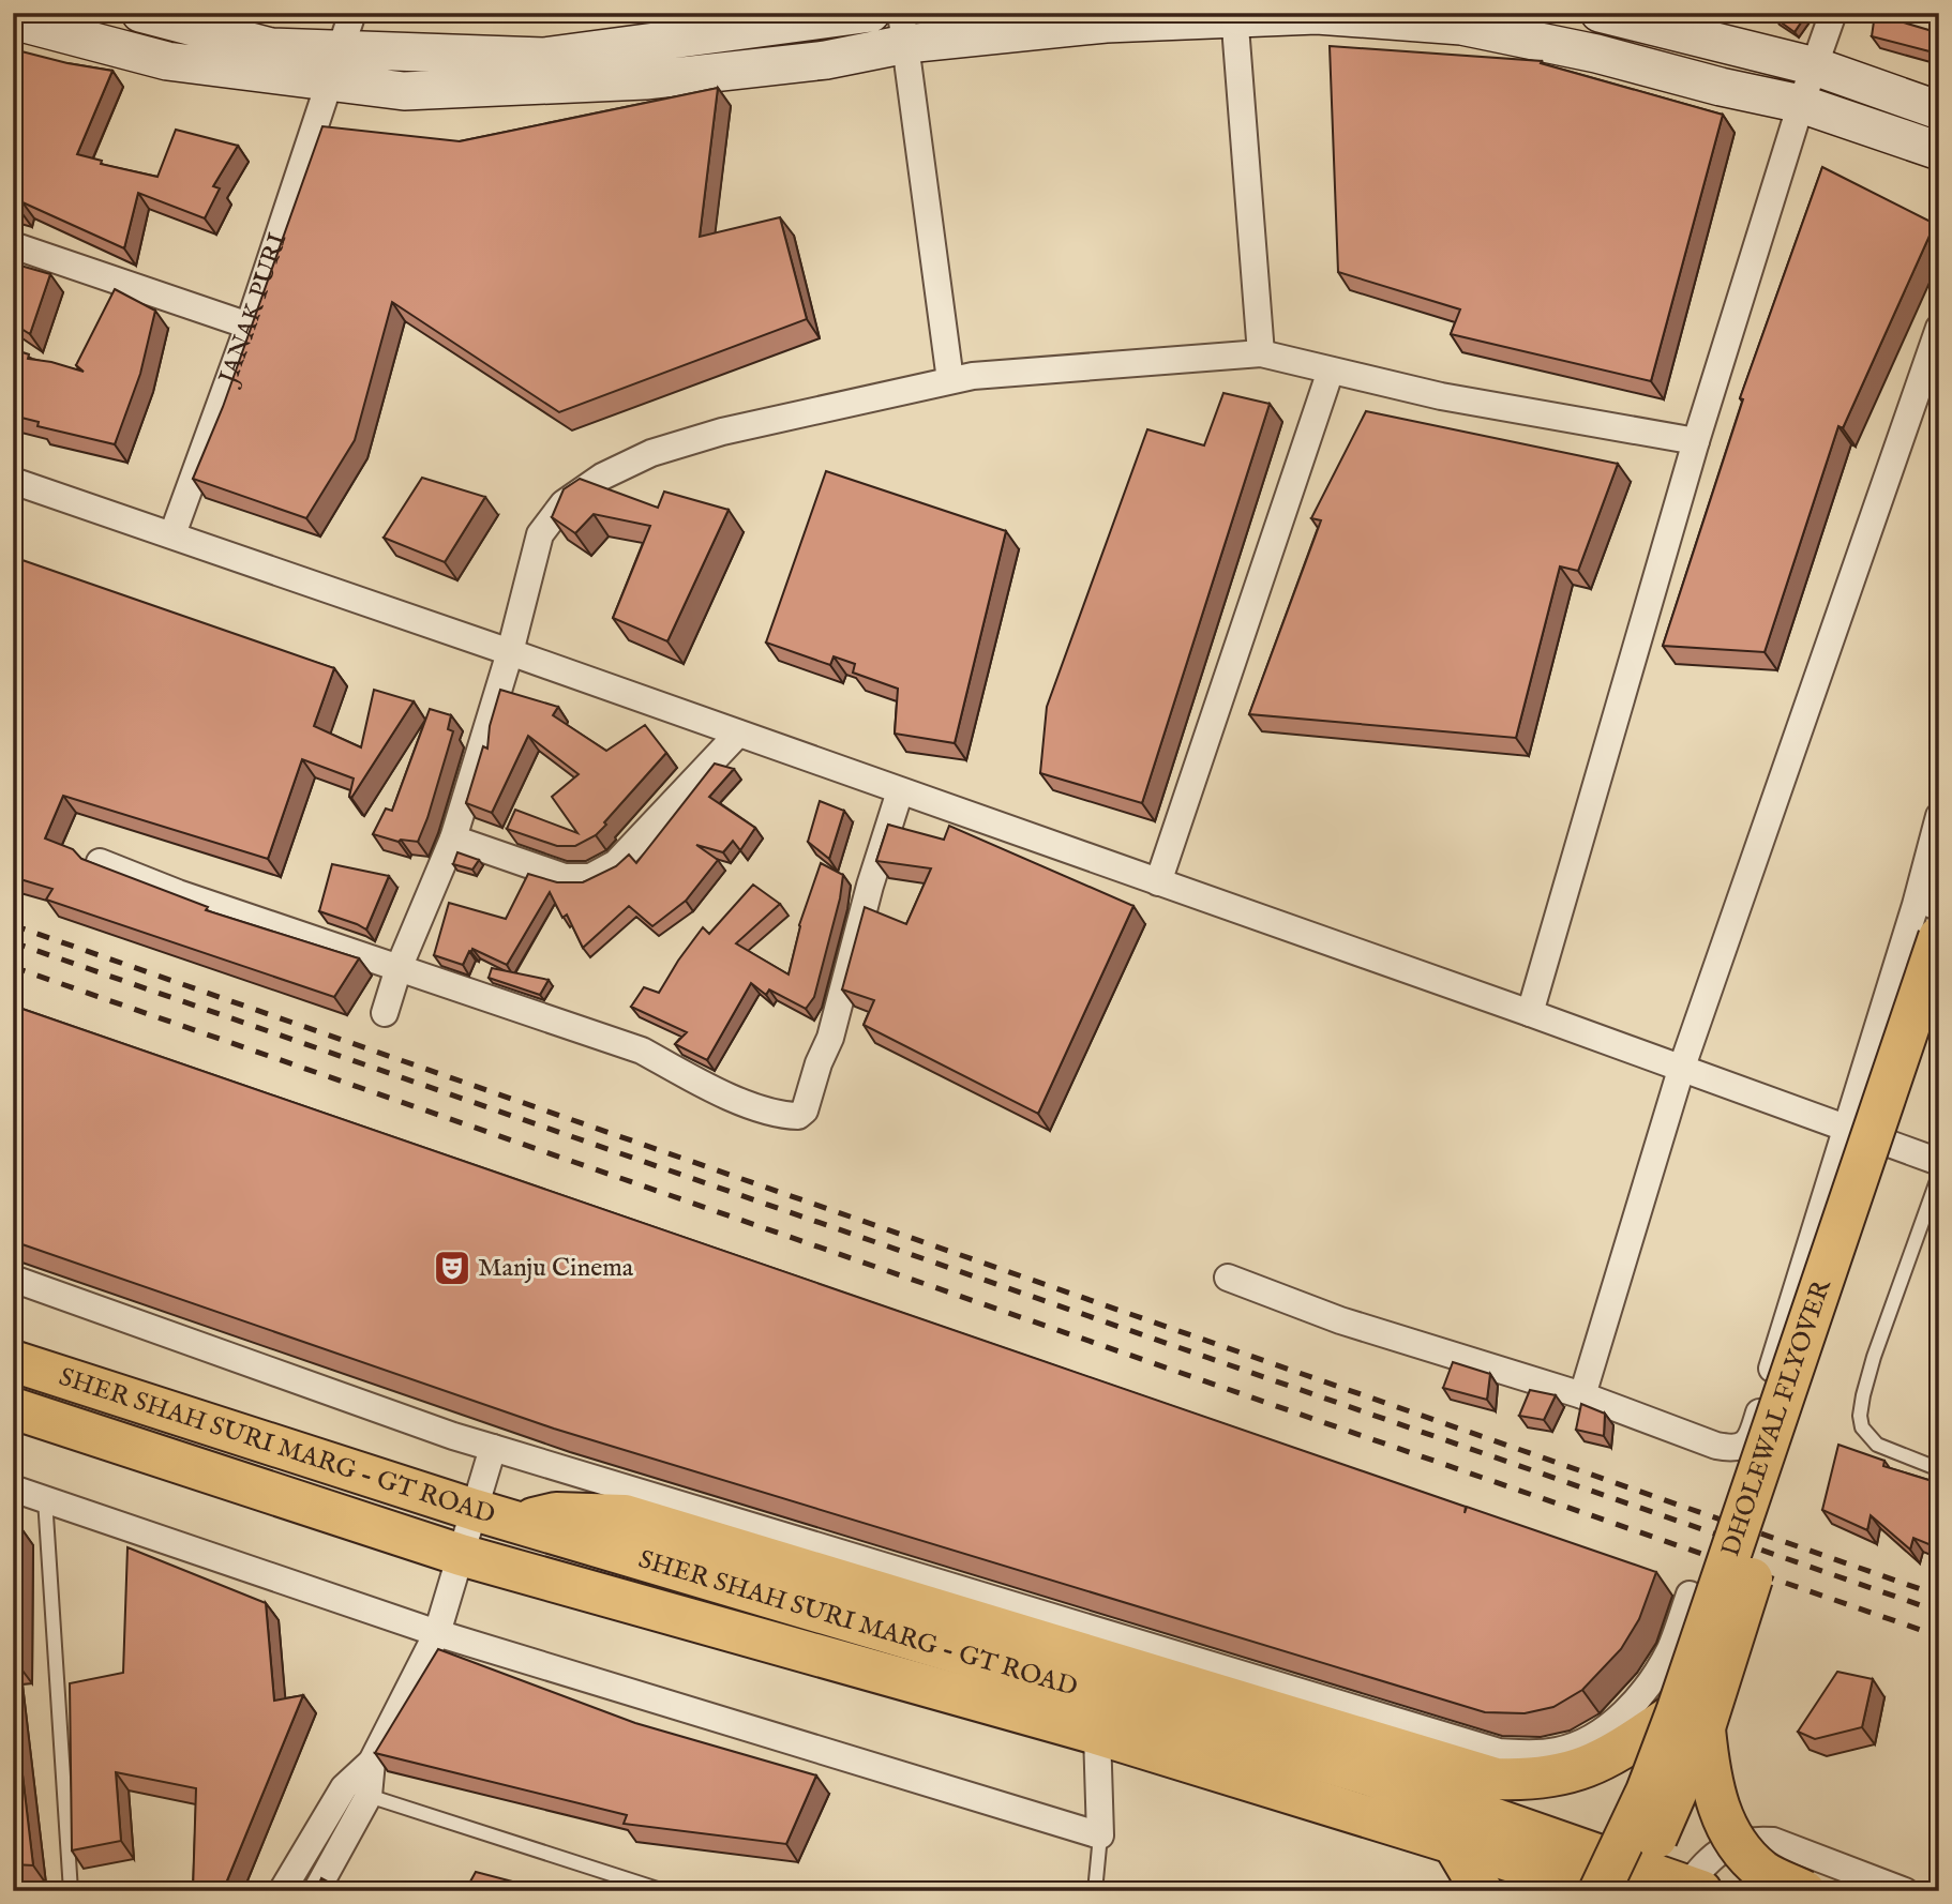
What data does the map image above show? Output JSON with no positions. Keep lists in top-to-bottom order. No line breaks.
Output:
{"streets":{"main road":["DHOLEWAL FLYOVER","SHER SHAH SURI MARG - GT ROAD"],"street":["JANAK PURI"]},"crossings":[["DHOLEWAL FLYOVER","SHER SHAH SURI MARG - GT ROAD"]],"places":{"theatre":["Manju Cinema"]}}
